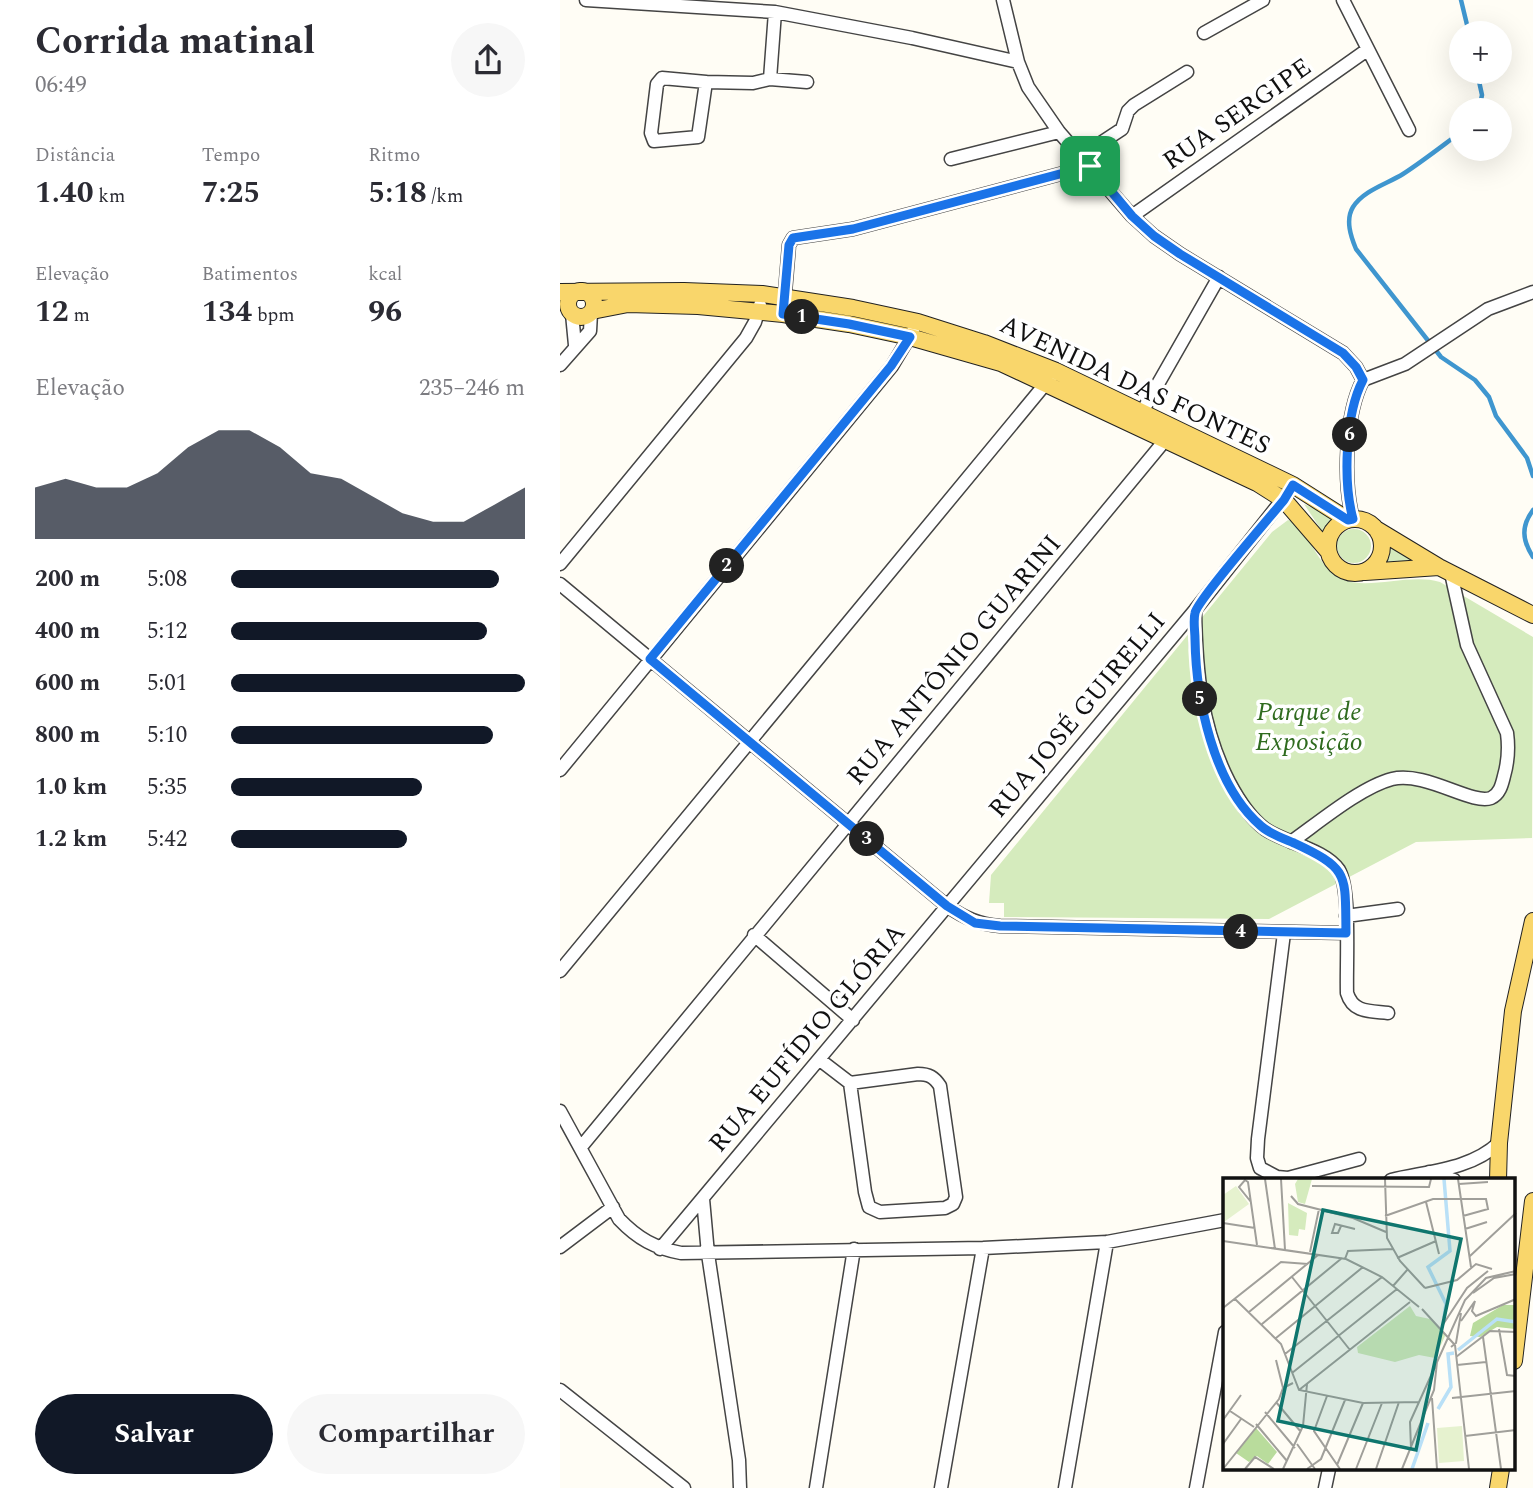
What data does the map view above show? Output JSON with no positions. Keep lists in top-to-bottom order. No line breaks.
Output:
{"streets":{"main road":["AVENIDA DAS FONTES"],"street":["RUA SERGIPE","RUA ANTÔNIO GUARINI","RUA JOSÉ GUIRELLI","RUA EUFÍDIO GLÓRIA"]},"crossings":[["AVENIDA DAS FONTES","RUA ANTÔNIO GUARINI"],["AVENIDA DAS FONTES","RUA JOSÉ GUIRELLI"],["RUA JOSÉ GUIRELLI","RUA EUFÍDIO GLÓRIA"]],"parks":["Parque de Exposição"],"page":{"heading":["Corrida matinal","06:49"],"map_buttons":["+","−"],"stats":[["Distância","1.40 km"],["Tempo","7:25"],["Ritmo","5:18 /km"],["Elevação","12 m"],["Batimentos","134 bpm"],["kcal","96"]],"pins":["1","6","2","5","3","4"],"chart":["Elevação","235–246 m"],"list":[{"name":"200 m","note":"5:08"},{"name":"400 m","note":"5:12"},{"name":"600 m","note":"5:01"},{"name":"800 m","note":"5:10"},{"name":"1.0 km","note":"5:35"},{"name":"1.2 km","note":"5:42"}],"buttons":["Salvar","Compartilhar"]}}
